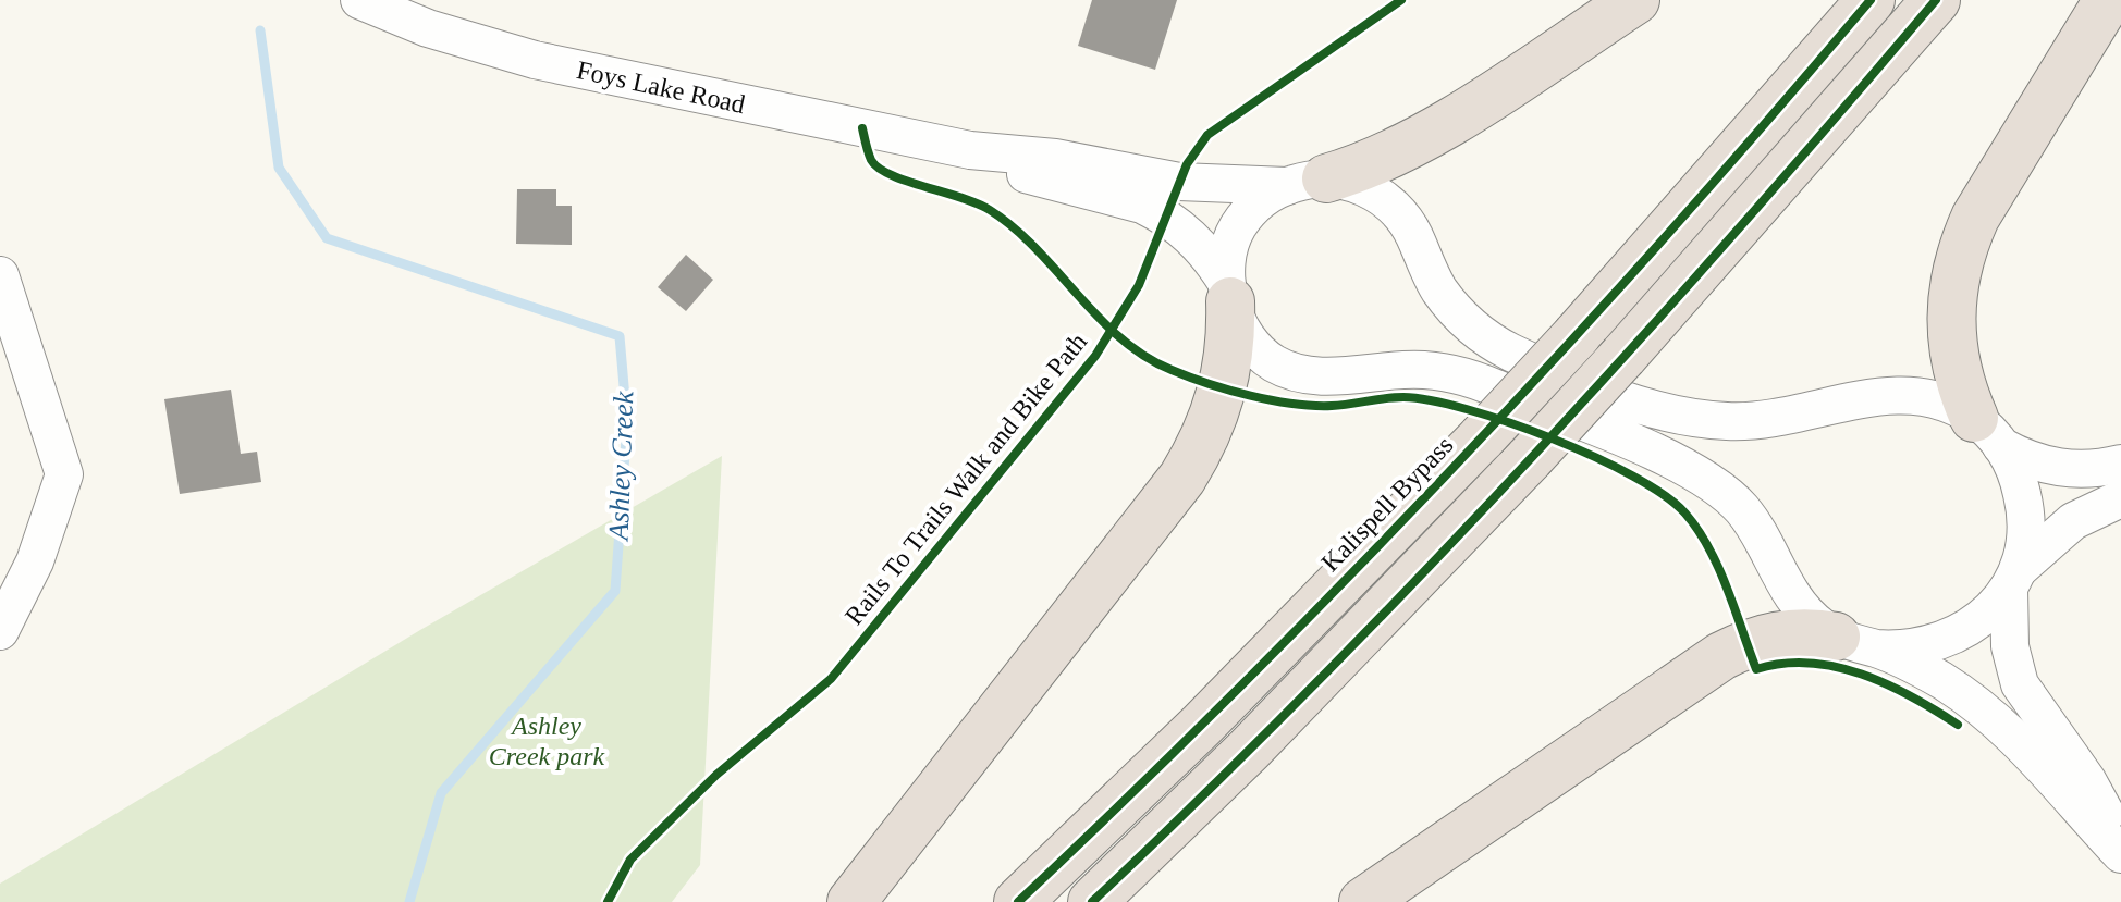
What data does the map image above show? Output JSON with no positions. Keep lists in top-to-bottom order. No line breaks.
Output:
{"streets":{"highway":["Kalispell Bypass"],"street":["Foys Lake Road"],"cycle path":["Rails To Trails Walk and Bike Path"]},"water":["Ashley Creek"],"parks":["Ashley Creek park"]}
